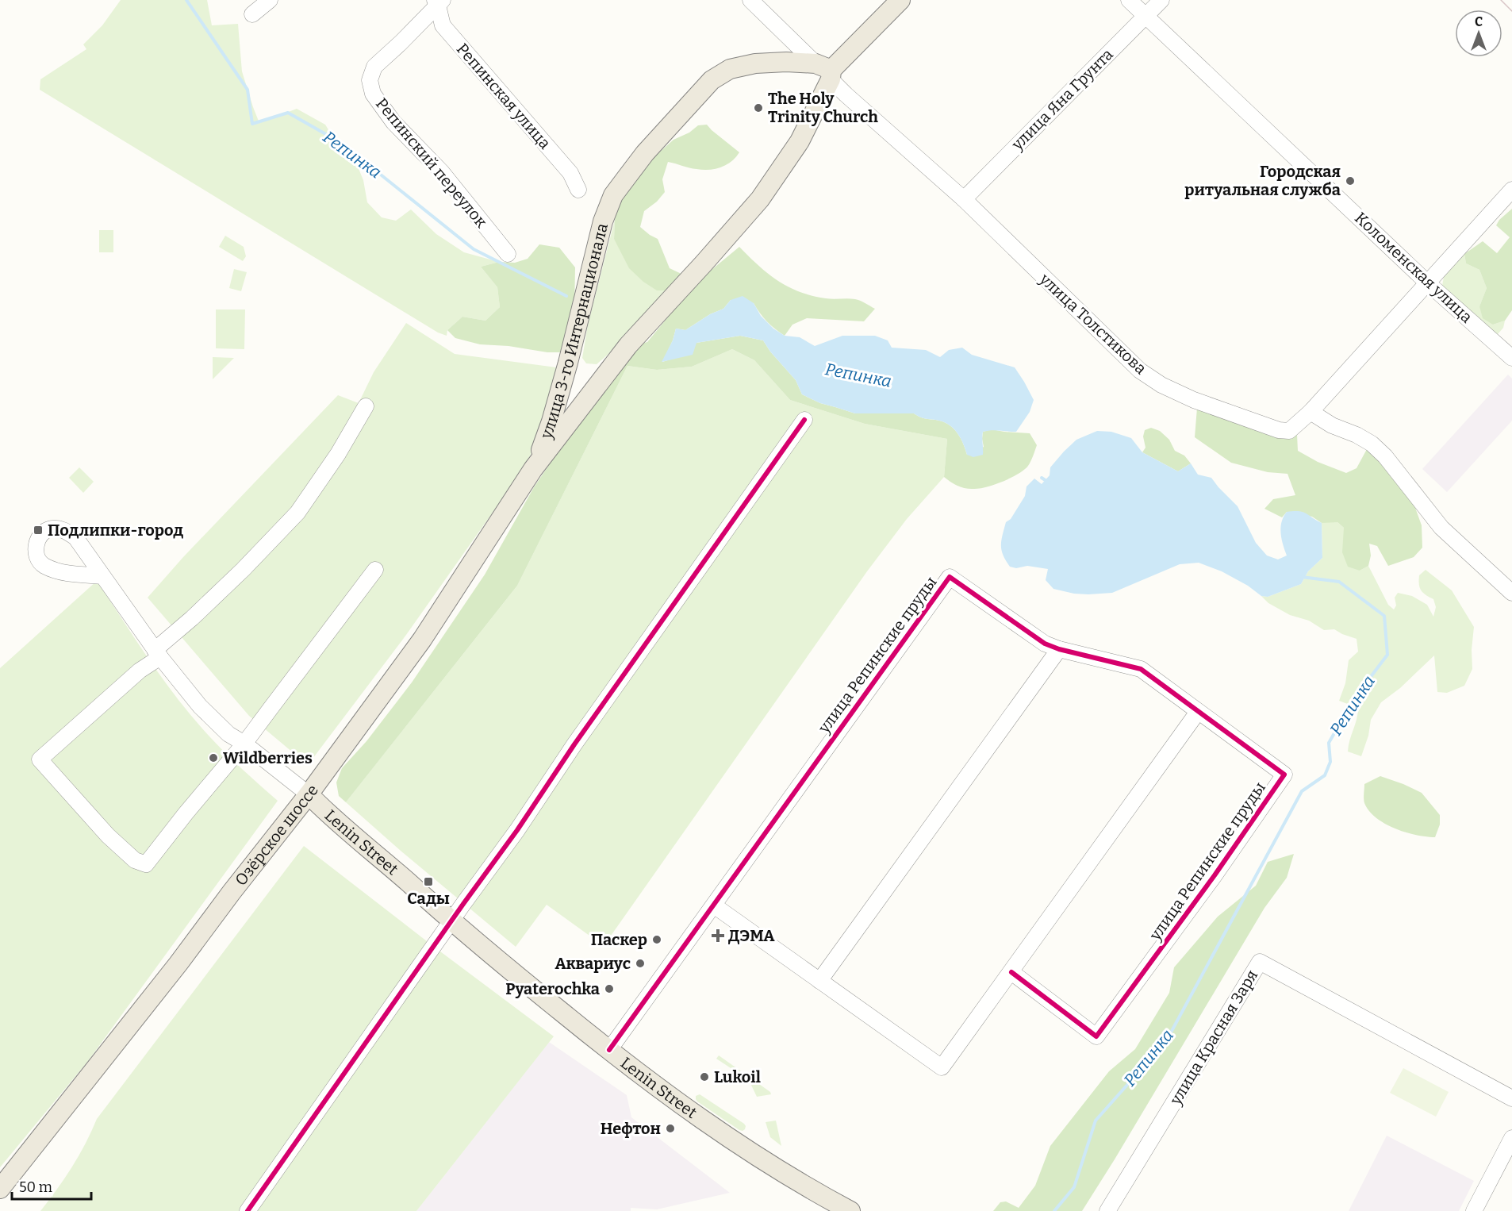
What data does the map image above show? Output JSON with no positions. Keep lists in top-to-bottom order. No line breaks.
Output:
{"streets":{"main road":["улица 3-го Интернационала","Озёрское шоссе","Lenin Street"],"street":["Репинская улица","улица Яна Грунта","Репинский переулок","Коломенская улица","улица Толстикова","улица Репинские пруды","улица Красная Заря"]},"crossings":[["Репинская улица","Репинский переулок"],["улица Яна Грунта","Коломенская улица"],["улица Яна Грунта","улица Толстикова"],["Коломенская улица","улица Толстикова"],["улица Толстикова","улица 3-го Интернационала"],["улица 3-го Интернационала","Озёрское шоссе"],["Озёрское шоссе","Lenin Street"]],"water":["Репинка"],"places":{"other":["The Holy Trinity Church","Городская ритуальная служба","Wildberries","Паскер","Аквариус","Pyaterochka","Lukoil","Нефтон"],"transit":["Подлипки-город","Сады"],"health":["ДЭМА"]},"scale_bar":"50 m","north":"top"}
